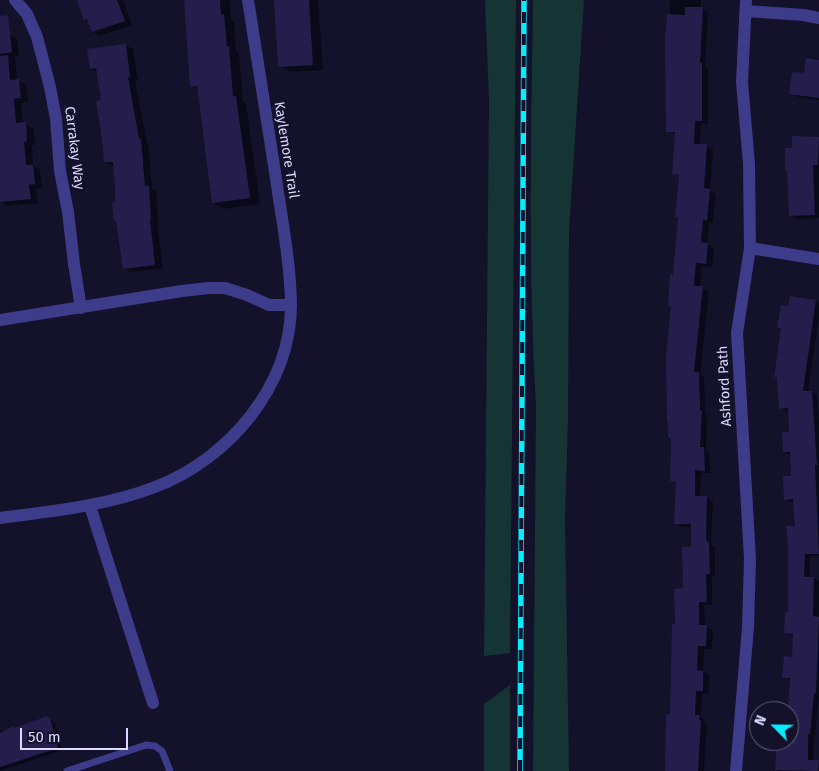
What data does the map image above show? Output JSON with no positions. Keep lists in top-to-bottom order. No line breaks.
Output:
{"streets":{"street":["Carrakay Way","Kaylemore Trail","Ashford Path"]},"scale_bar":"50 m","north":"top left"}
